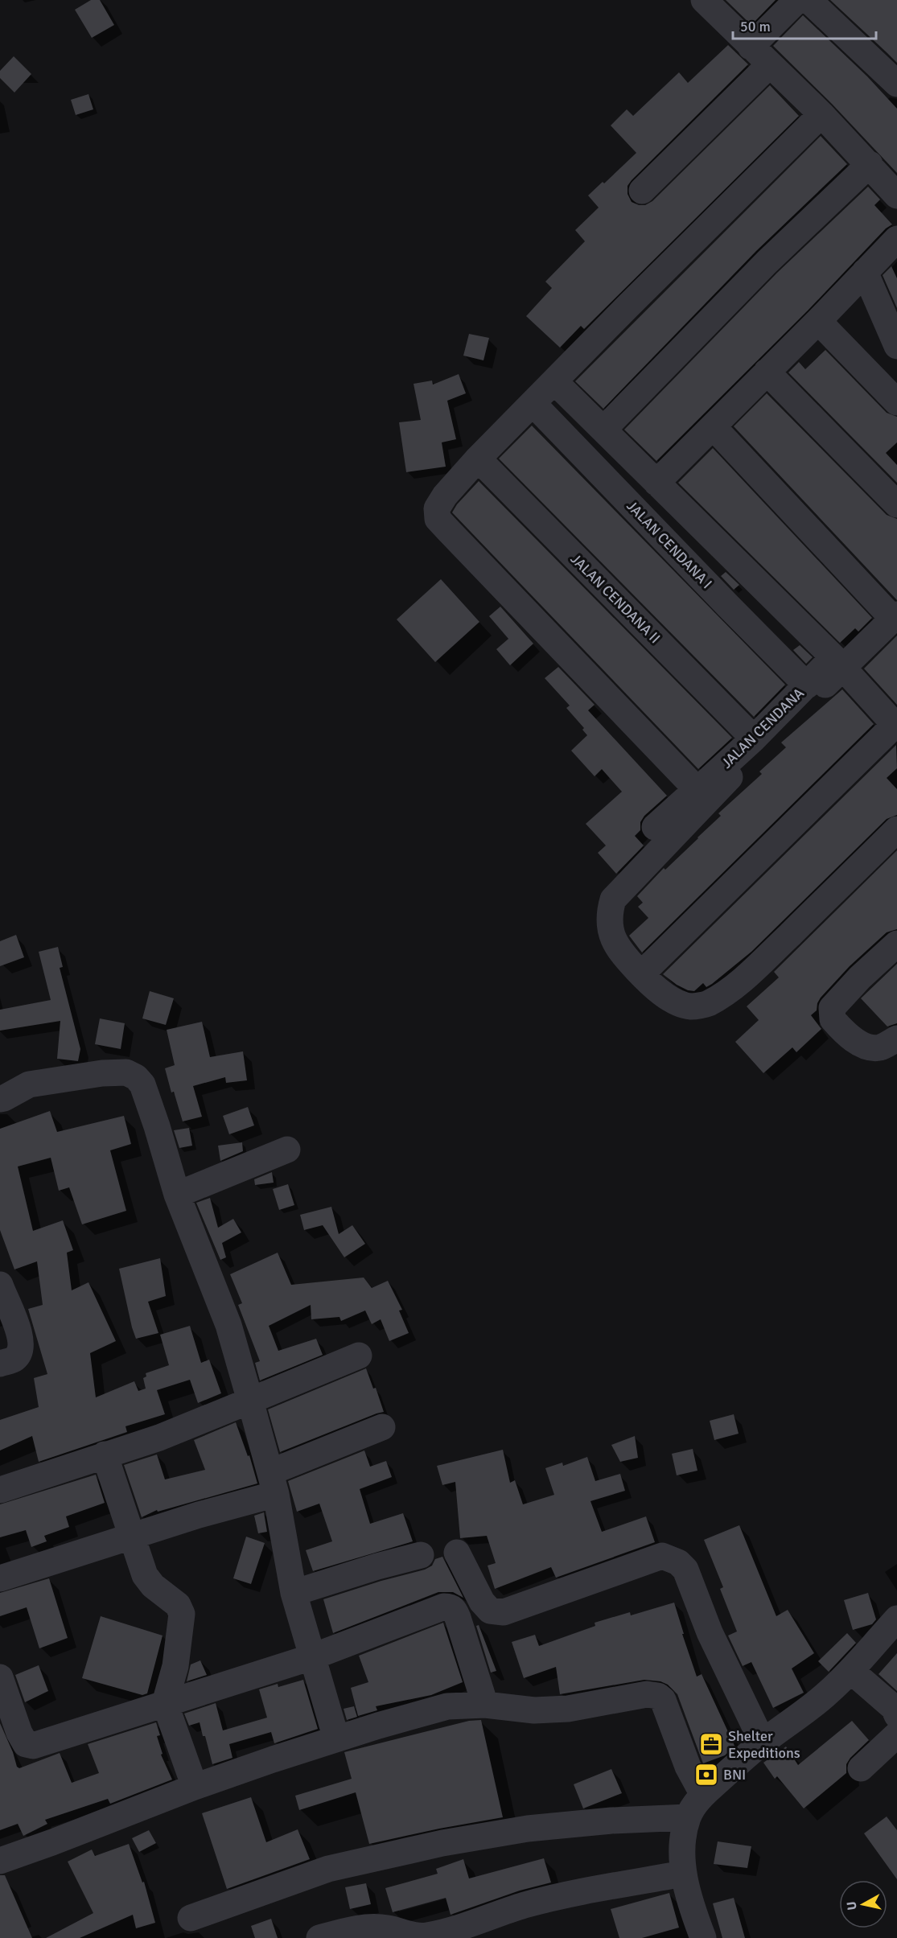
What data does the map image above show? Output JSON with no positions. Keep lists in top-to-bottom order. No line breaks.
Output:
{"streets":{"street":["JALAN CENDANA I","JALAN CENDANA II","JALAN CENDANA"]},"crossings":[["JALAN CENDANA I","JALAN CENDANA"],["JALAN CENDANA II","JALAN CENDANA"]],"places":{"office":["Shelter Expeditions"],"bank":["BNI"]},"scale_bar":"50 m","north":"left"}
